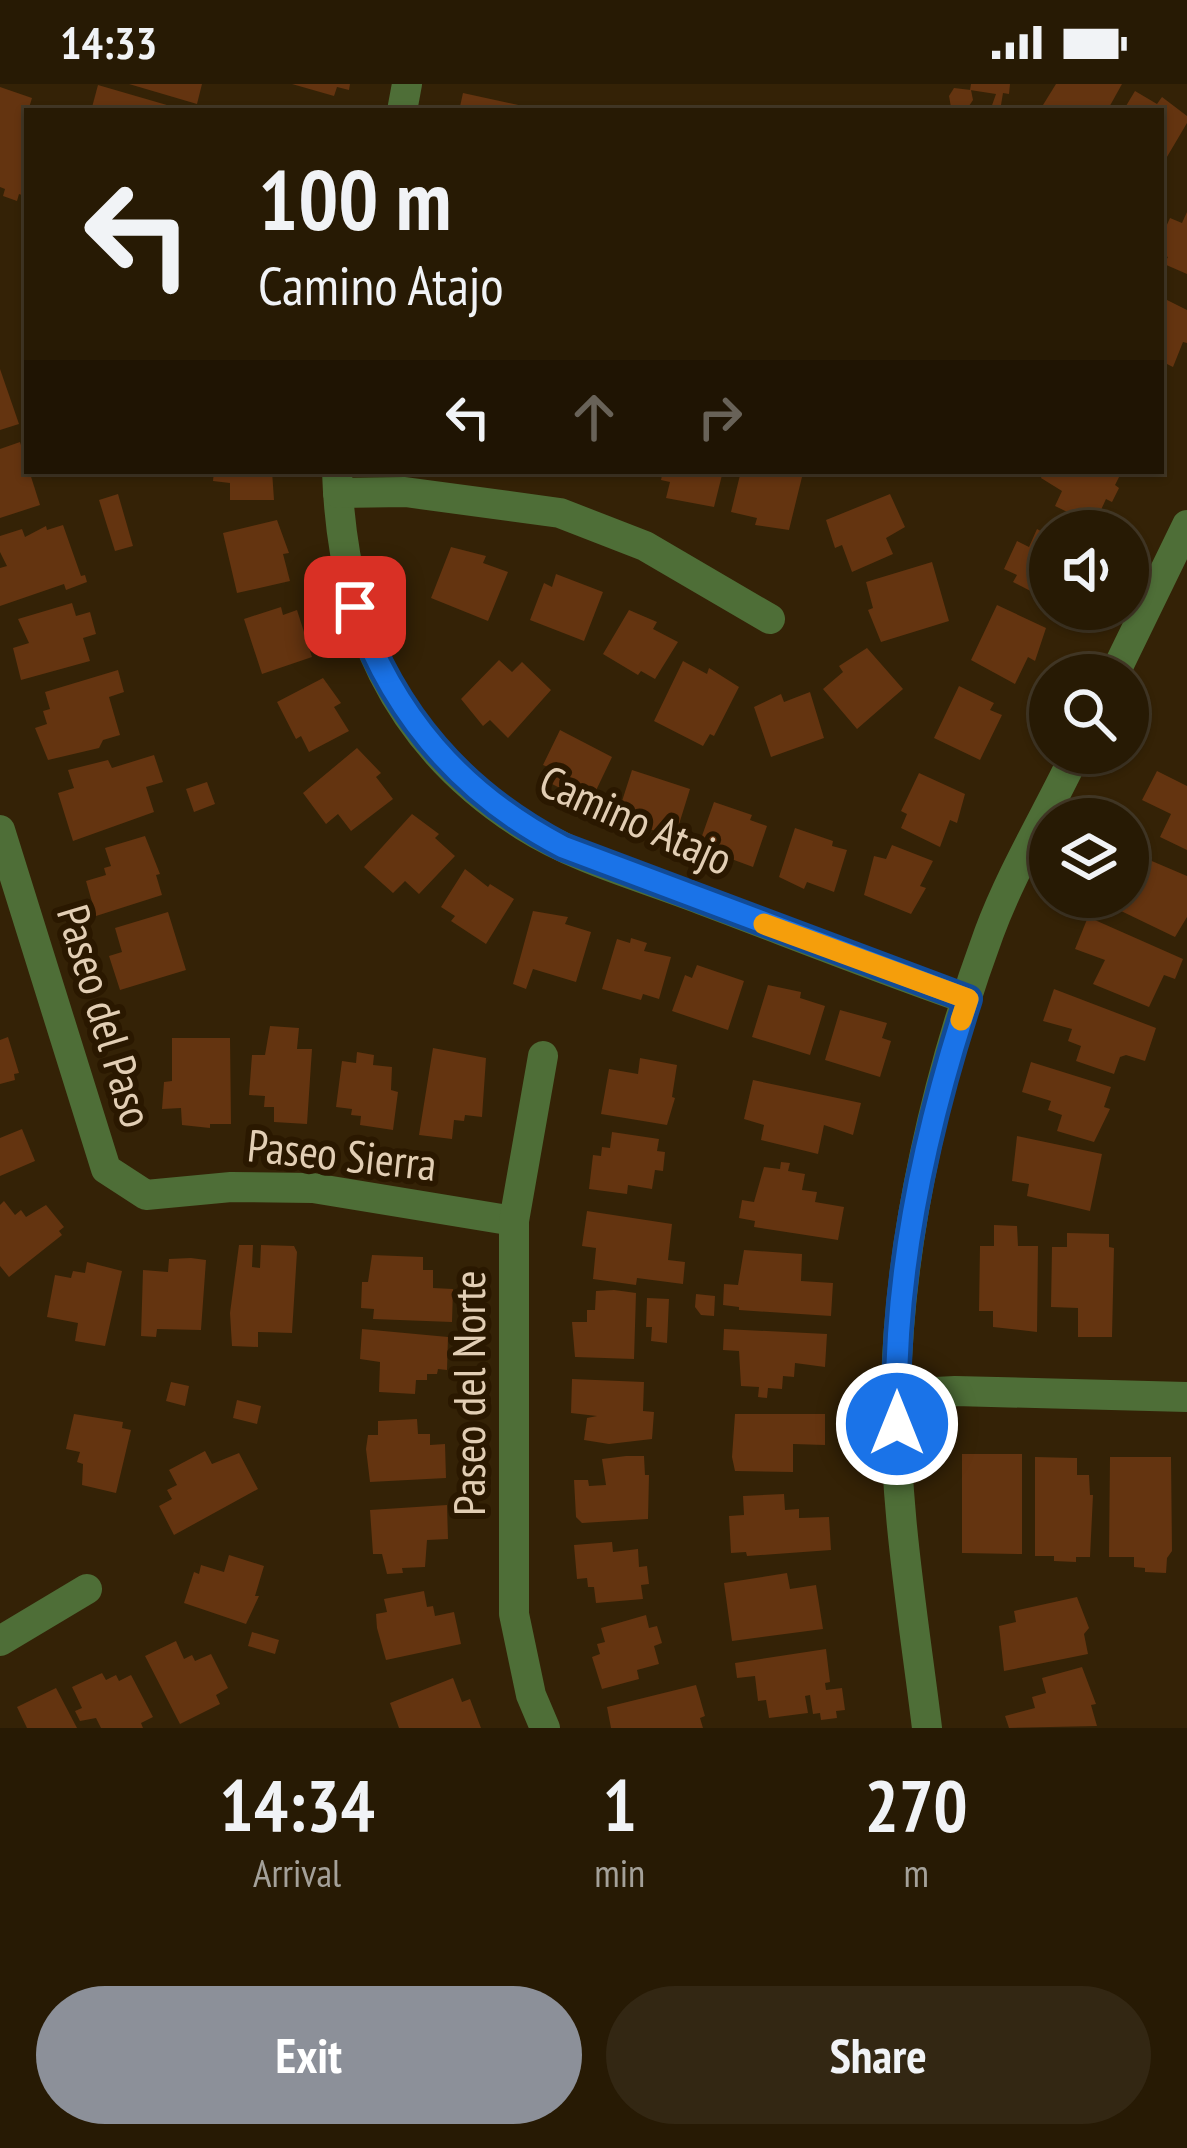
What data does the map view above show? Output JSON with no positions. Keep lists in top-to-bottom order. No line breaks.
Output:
{"streets":{"street":["Camino Atajo","Paseo del Paso","Paseo Sierra","Paseo del Norte"]},"crossings":[["Paseo del Paso","Paseo Sierra"],["Paseo Sierra","Paseo del Norte"]],"page":{"status":"14:33","turn":["100 m","Camino Atajo"],"eta":["14:34","Arrival","1","min","270","m"],"buttons":["Exit","Share"]}}
